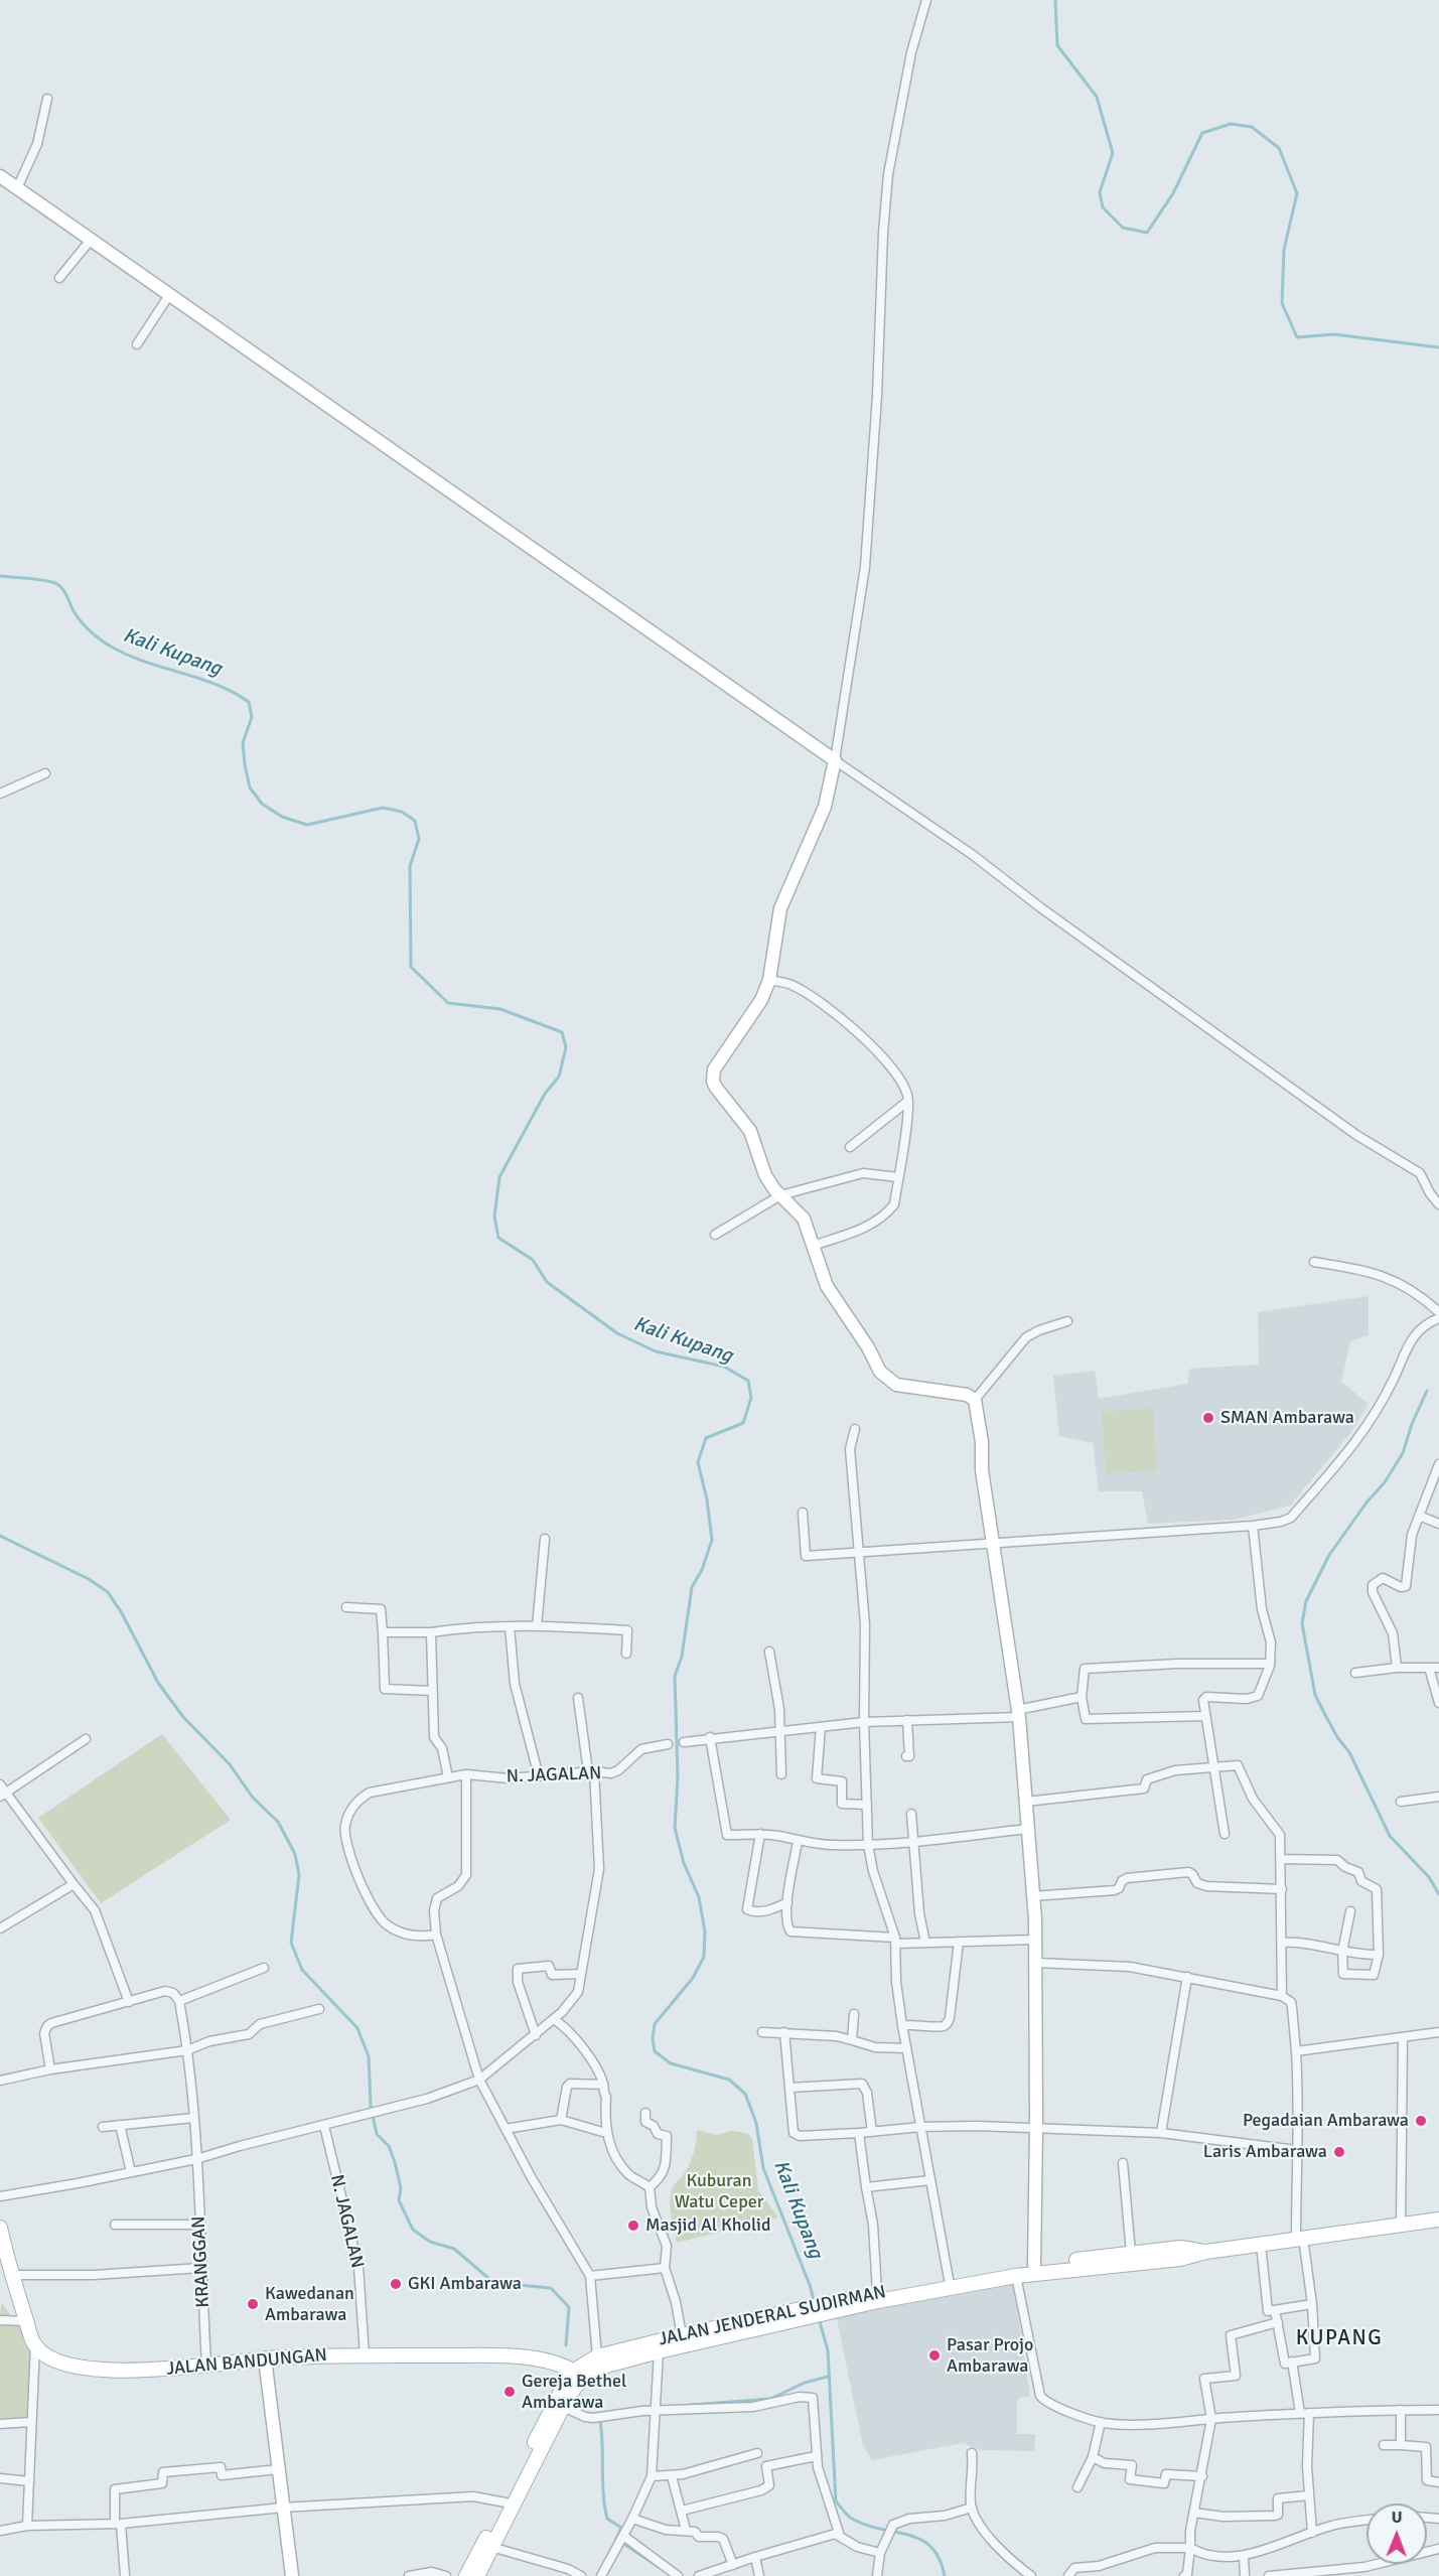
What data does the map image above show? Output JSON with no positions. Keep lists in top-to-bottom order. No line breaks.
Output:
{"streets":{"main road":["JALAN JENDERAL SUDIRMAN","JALAN BANDUNGAN"],"street":["N. JAGALAN","KRANGGAN"]},"crossings":[["N. JAGALAN","JALAN BANDUNGAN"],["KRANGGAN","JALAN BANDUNGAN"],["JALAN JENDERAL SUDIRMAN","JALAN BANDUNGAN"]],"districts":["KUPANG"],"water":["Kali Kupang"],"parks":["Kuburan Watu Ceper"],"places":["SMAN Ambarawa","Pegadaian Ambarawa","Laris Ambarawa","Masjid Al Kholid","GKI Ambarawa","Kawedanan Ambarawa","Pasar Projo Ambarawa","Gereja Bethel Ambarawa"],"north":"top"}
